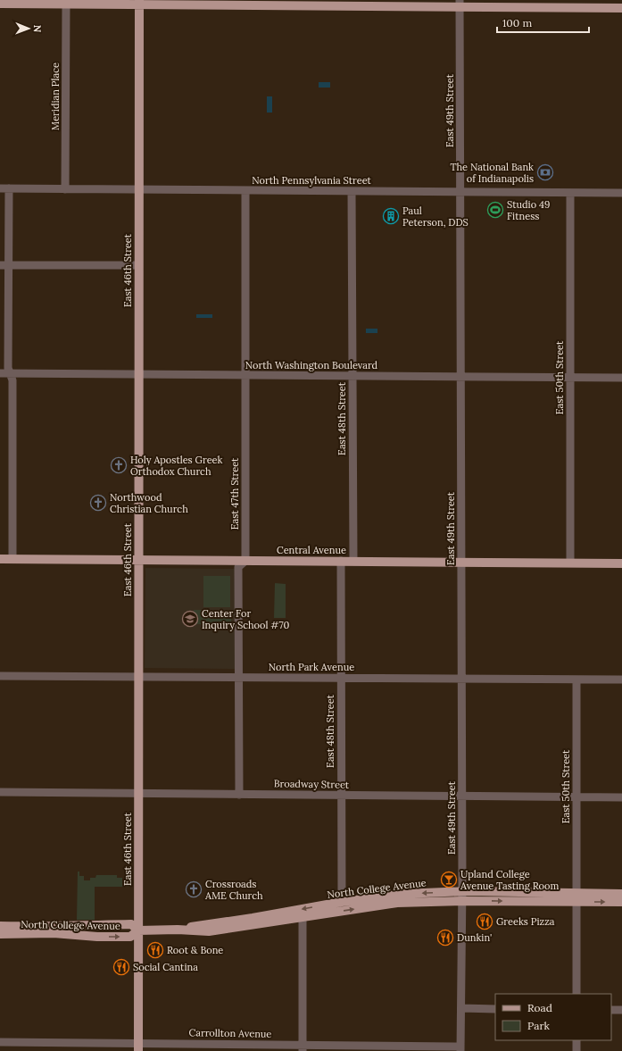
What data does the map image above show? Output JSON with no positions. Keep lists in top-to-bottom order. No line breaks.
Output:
{"streets":{"main road":["East 46th Street","Central Avenue","North College Avenue"],"street":["Meridian Place","East 49th Street","North Pennsylvania Street","North Washington Boulevard","East 50th Street","East 48th Street","East 47th Street","North Park Avenue","Broadway Street","Carrollton Avenue"]},"crossings":[["Meridian Place","North Pennsylvania Street"],["East 49th Street","North Pennsylvania Street"],["East 49th Street","North Washington Boulevard"],["East 49th Street","Central Avenue"],["East 49th Street","North Park Avenue"],["East 49th Street","Broadway Street"],["East 49th Street","North College Avenue"],["East 49th Street","Carrollton Avenue"],["North Pennsylvania Street","East 46th Street"],["North Pennsylvania Street","East 50th Street"],["North Pennsylvania Street","East 48th Street"],["North Pennsylvania Street","East 47th Street"],["East 46th Street","North Washington Boulevard"],["East 46th Street","Central Avenue"],["East 46th Street","North Park Avenue"],["East 46th Street","Broadway Street"],["East 46th Street","North College Avenue"],["East 46th Street","Carrollton Avenue"],["North Washington Boulevard","East 50th Street"],["North Washington Boulevard","East 48th Street"],["North Washington Boulevard","East 47th Street"],["East 50th Street","Central Avenue"],["East 50th Street","North Park Avenue"],["East 50th Street","Broadway Street"],["East 50th Street","North College Avenue"],["East 48th Street","Central Avenue"],["East 48th Street","North Park Avenue"],["East 48th Street","Broadway Street"],["East 48th Street","North College Avenue"],["East 47th Street","Central Avenue"],["East 47th Street","North Park Avenue"],["East 47th Street","Broadway Street"]],"places":{"bank":["The National Bank of Indianapolis"],"sports":["Studio 49 Fitness"],"building":["Paul Peterson, DDS"],"church":["Holy Apostles Greek Orthodox Church","Northwood Christian Church","Crossroads AME Church"],"school or university":["Center For Inquiry School #70"],"bar":["Upland College Avenue Tasting Room"],"restaurant":["Greeks Pizza","Dunkin'","Root & Bone","Social Cantina"]},"legend":["Road","Park"],"scale_bar":"100 m","north":"right"}
